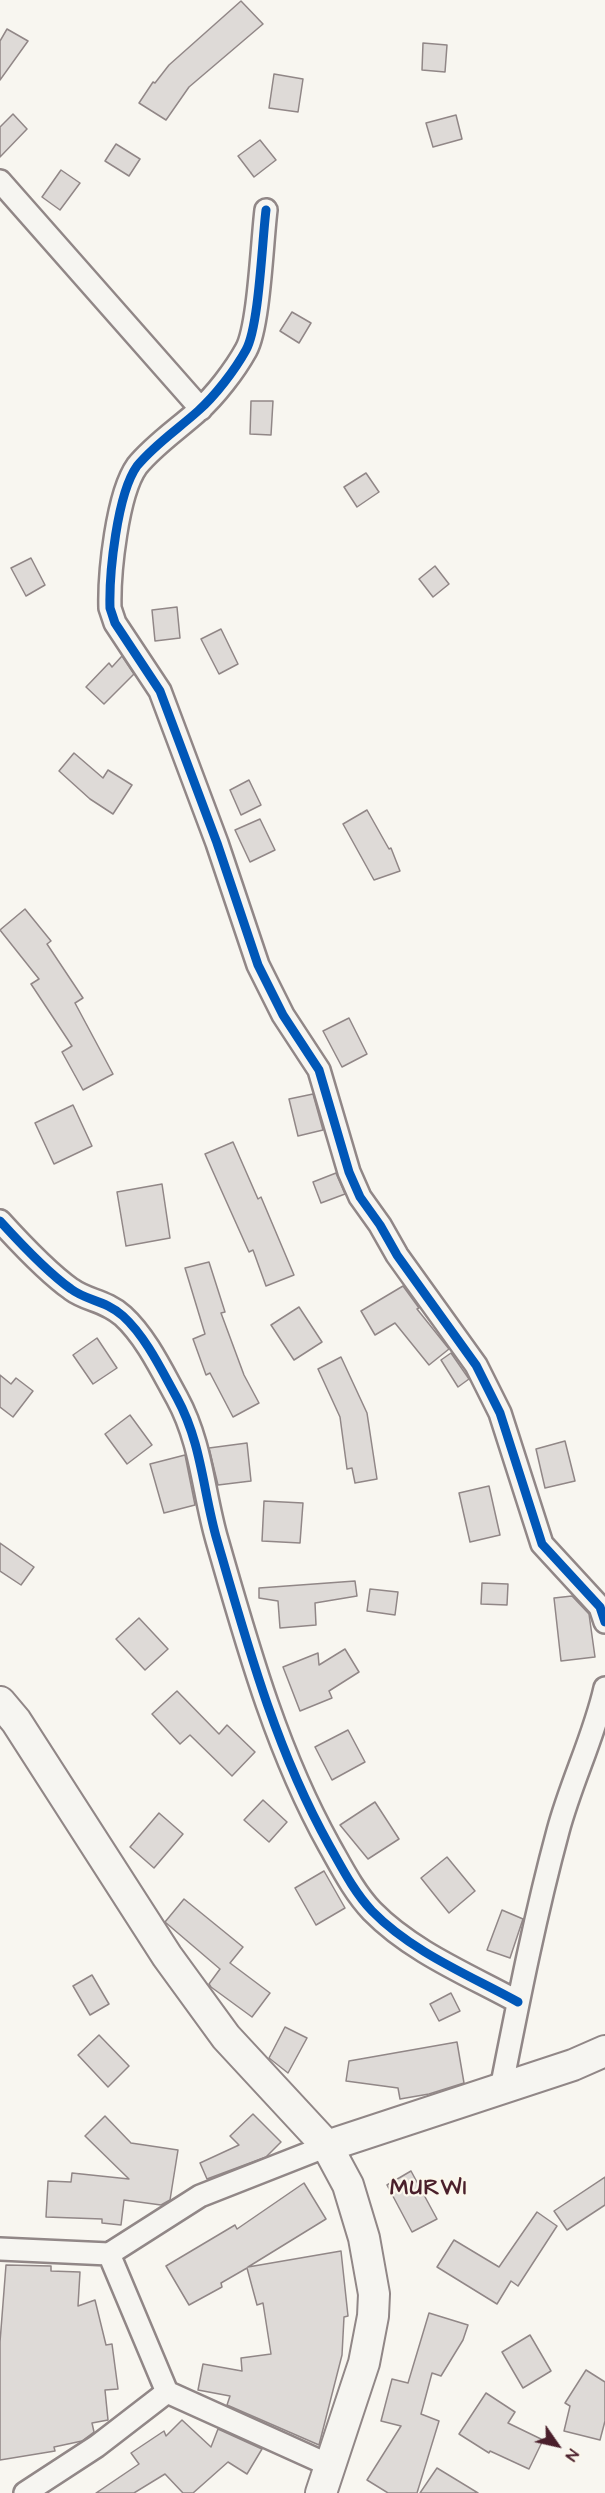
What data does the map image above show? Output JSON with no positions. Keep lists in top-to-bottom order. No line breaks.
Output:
{"districts":["MURWI"],"north":"bottom right"}
